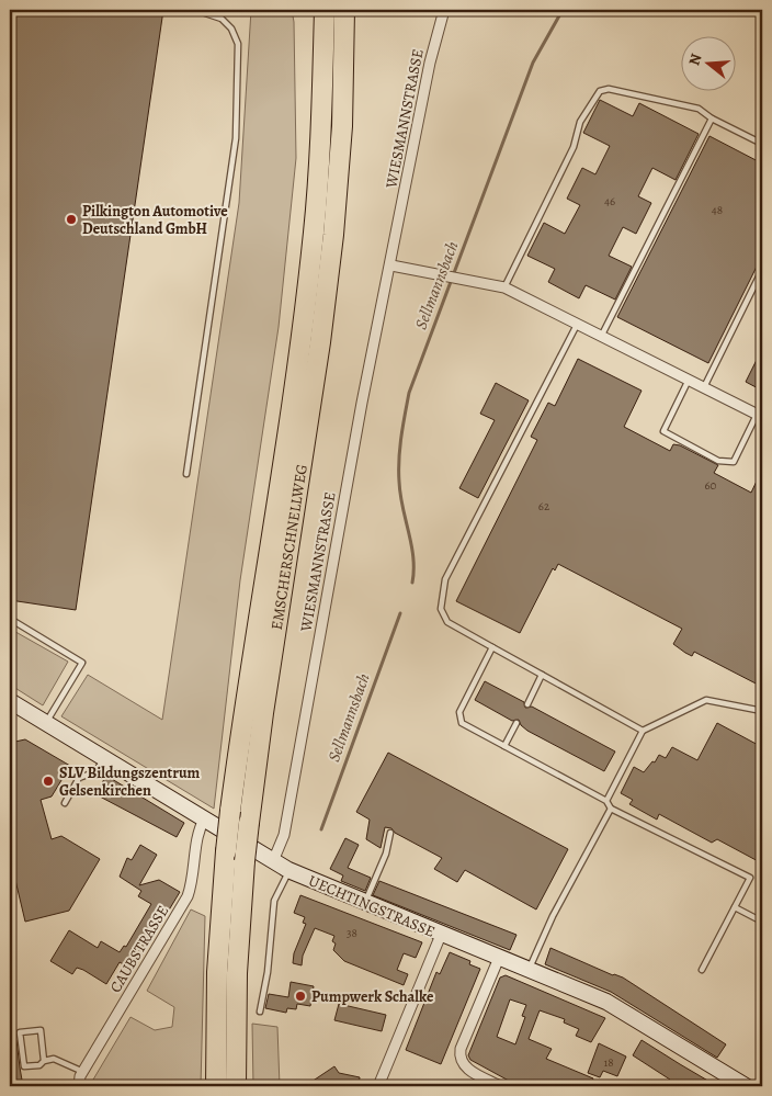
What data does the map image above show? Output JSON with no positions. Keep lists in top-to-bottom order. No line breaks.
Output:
{"streets":{"highway":["EMSCHERSCHNELLWEG"],"street":["WIESMANNSTRASSE","UECHTINGSTRASSE","CAUBSTRASSE"]},"crossings":[["WIESMANNSTRASSE","UECHTINGSTRASSE"],["UECHTINGSTRASSE","CAUBSTRASSE"]],"water":["Sellmannsbach"],"places":["Pilkington Automotive Deutschland GmbH","SLV Bildungszentrum Gelsenkirchen","Pumpwerk Schalke"],"house_numbers":["46","48","60","62","38","18"],"north":"left"}
